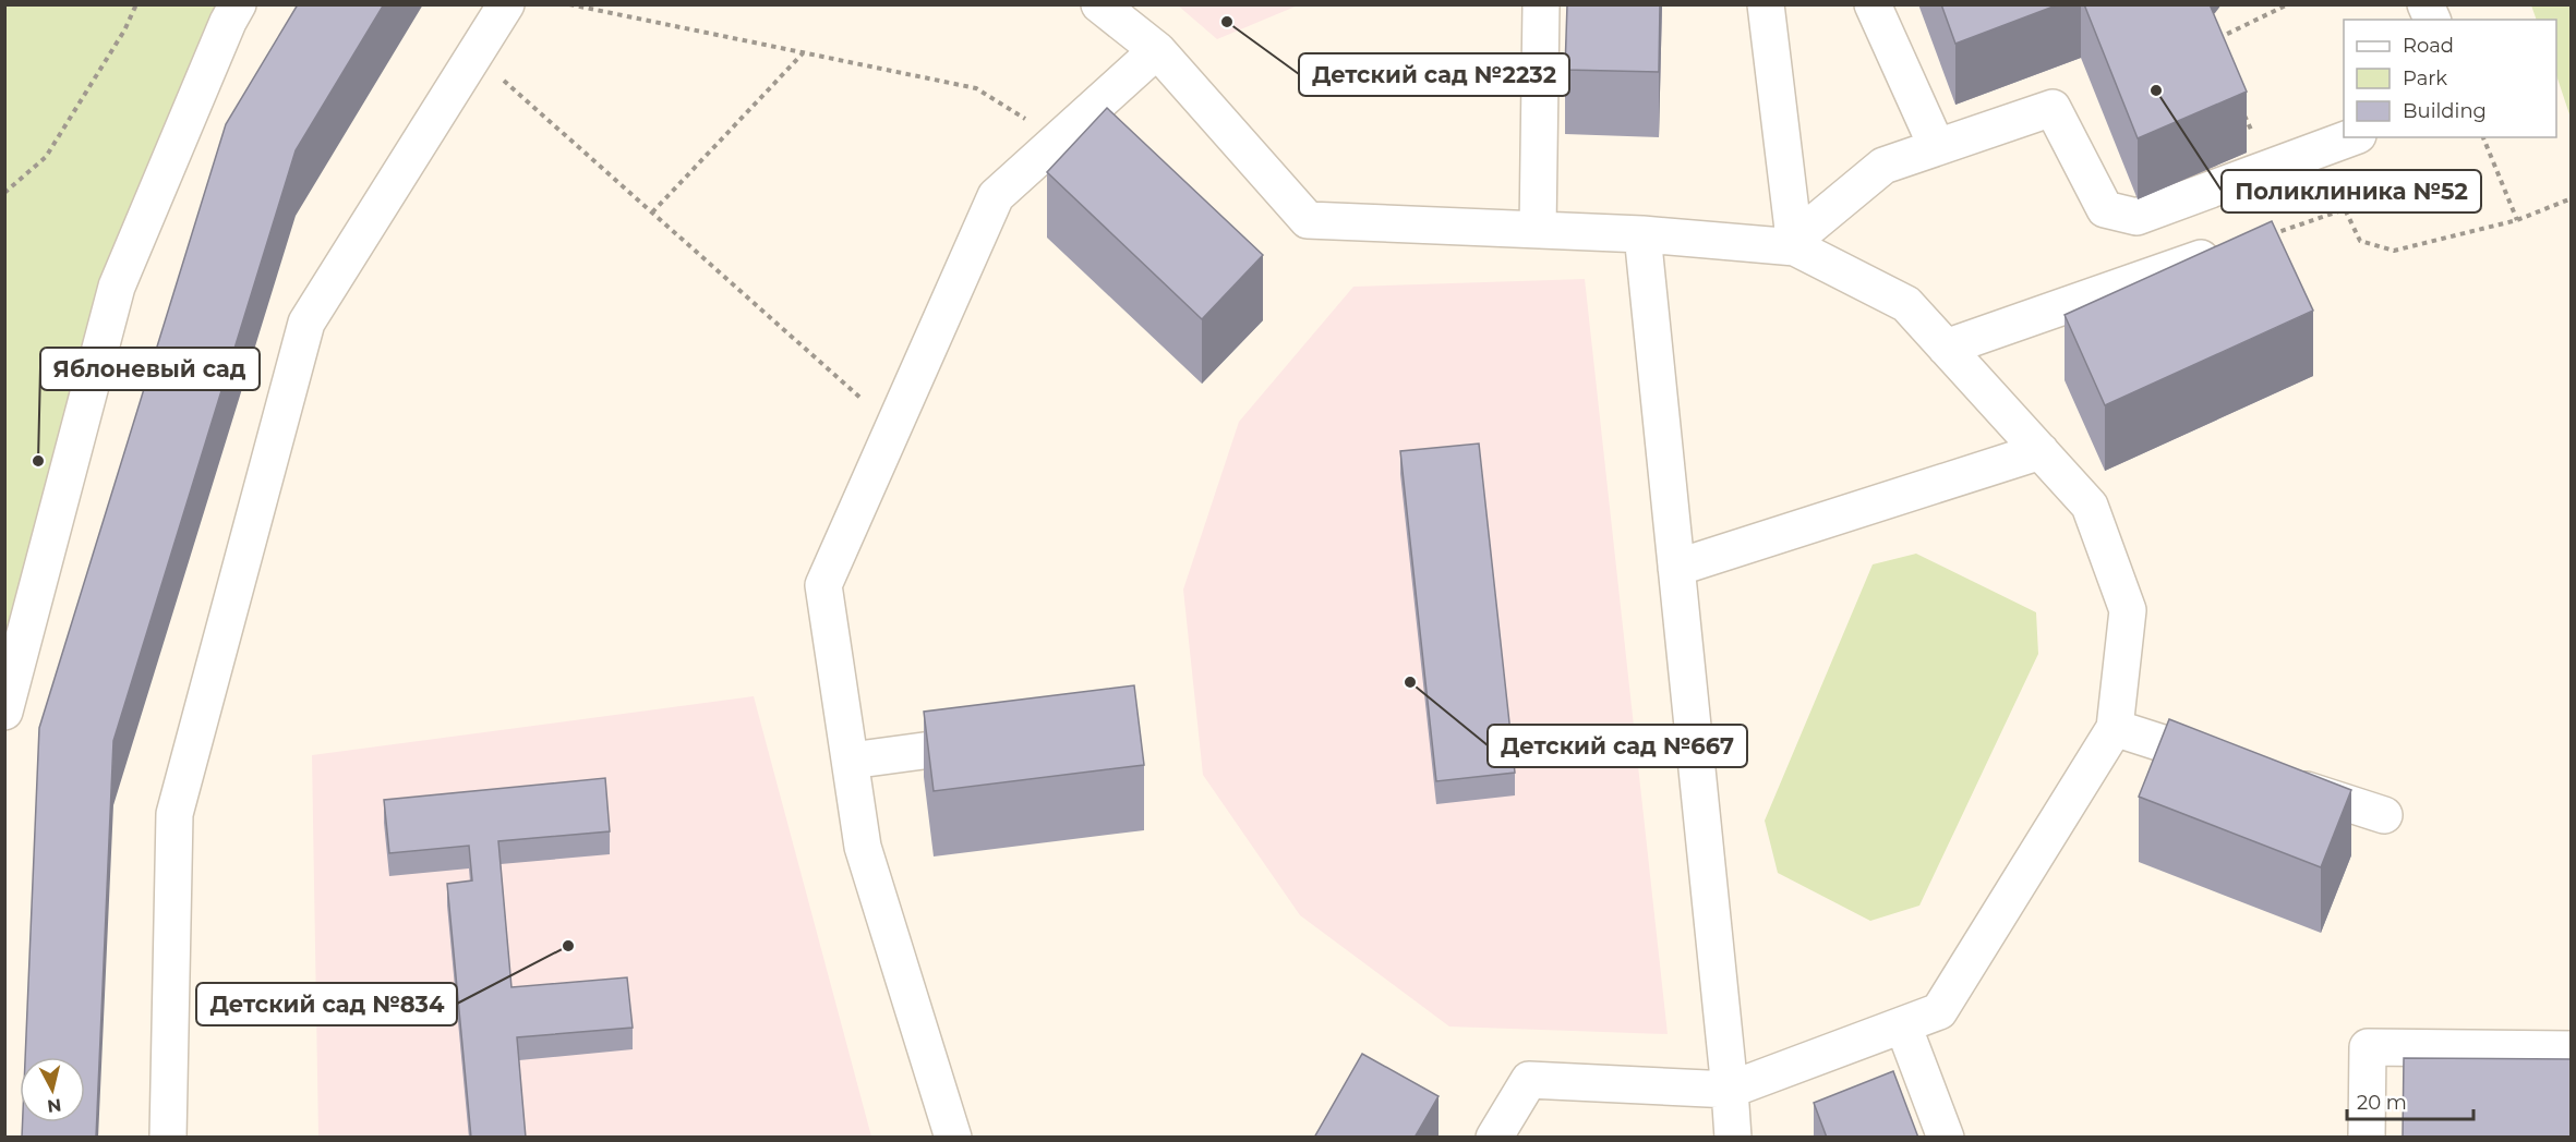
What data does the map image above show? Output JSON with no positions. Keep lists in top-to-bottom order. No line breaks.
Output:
{"places":["Детский сад №2232","Поликлиника №52","Яблоневый сад","Детский сад №667","Детский сад №834"],"legend":["Road","Park","Building"],"scale_bar":"20 m","north":"bottom"}
